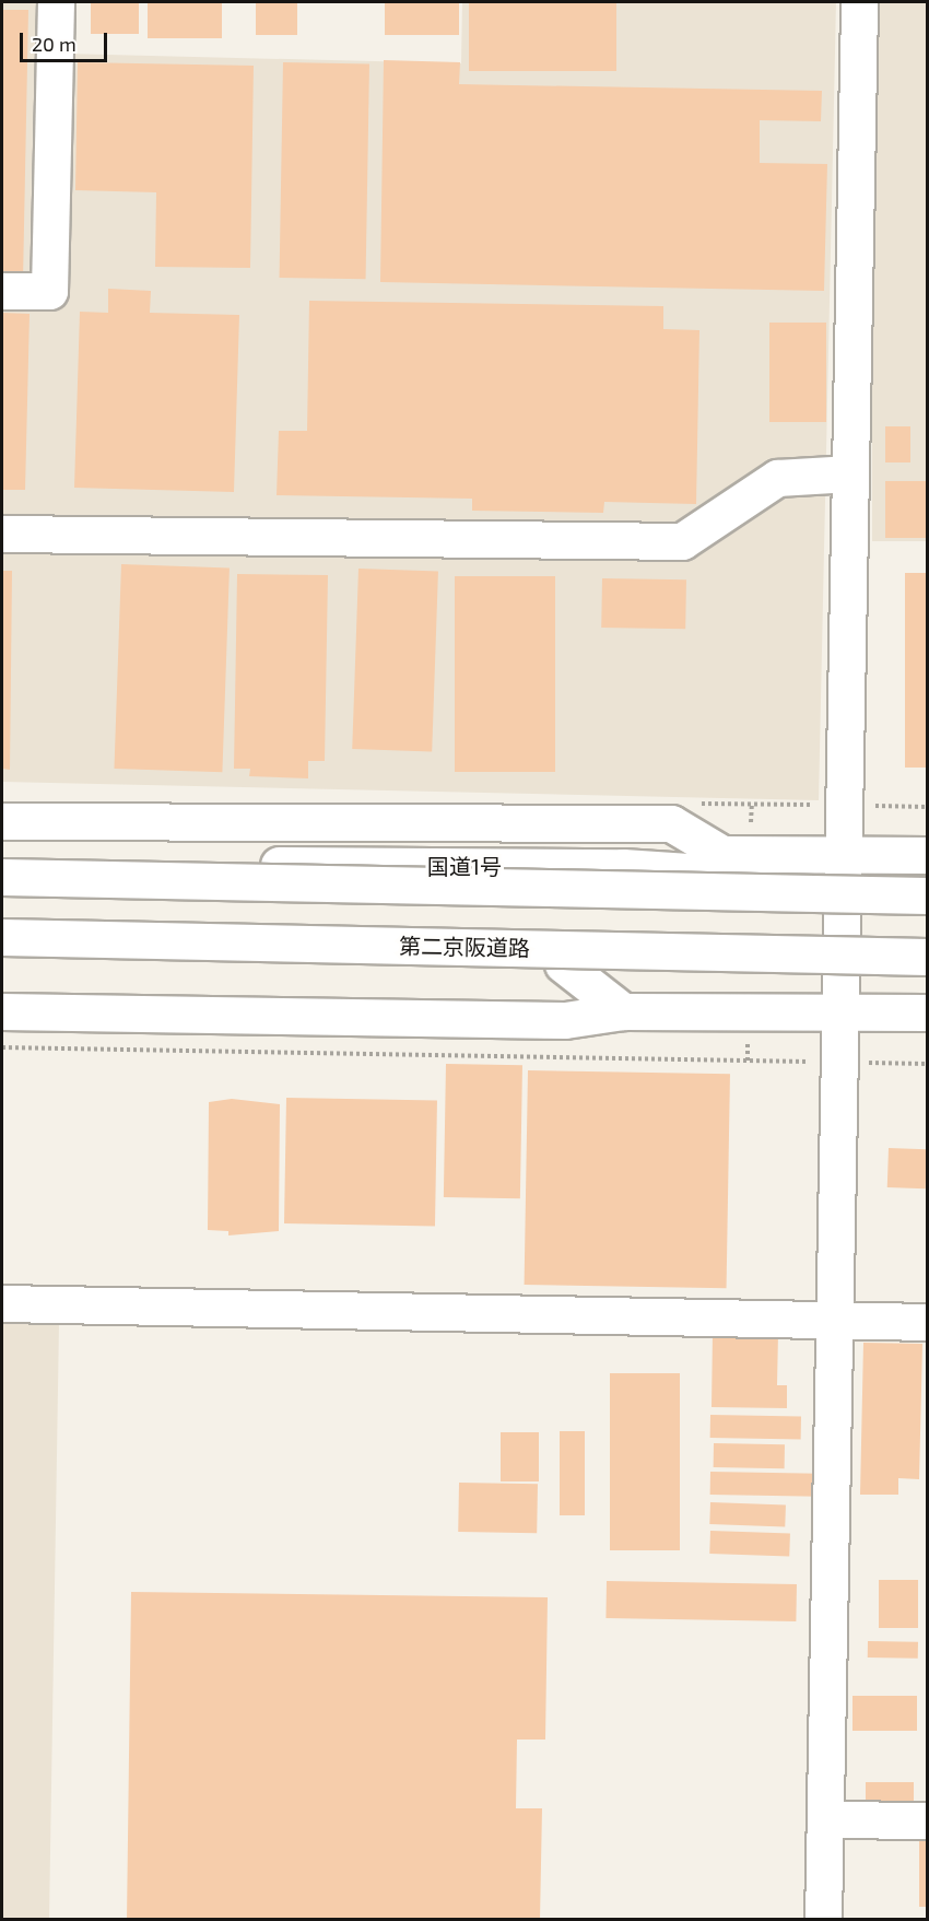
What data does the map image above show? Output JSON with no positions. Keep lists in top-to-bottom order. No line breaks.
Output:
{"streets":{"main road":["国道1号","第二京阪道路"]},"scale_bar":"20 m"}
